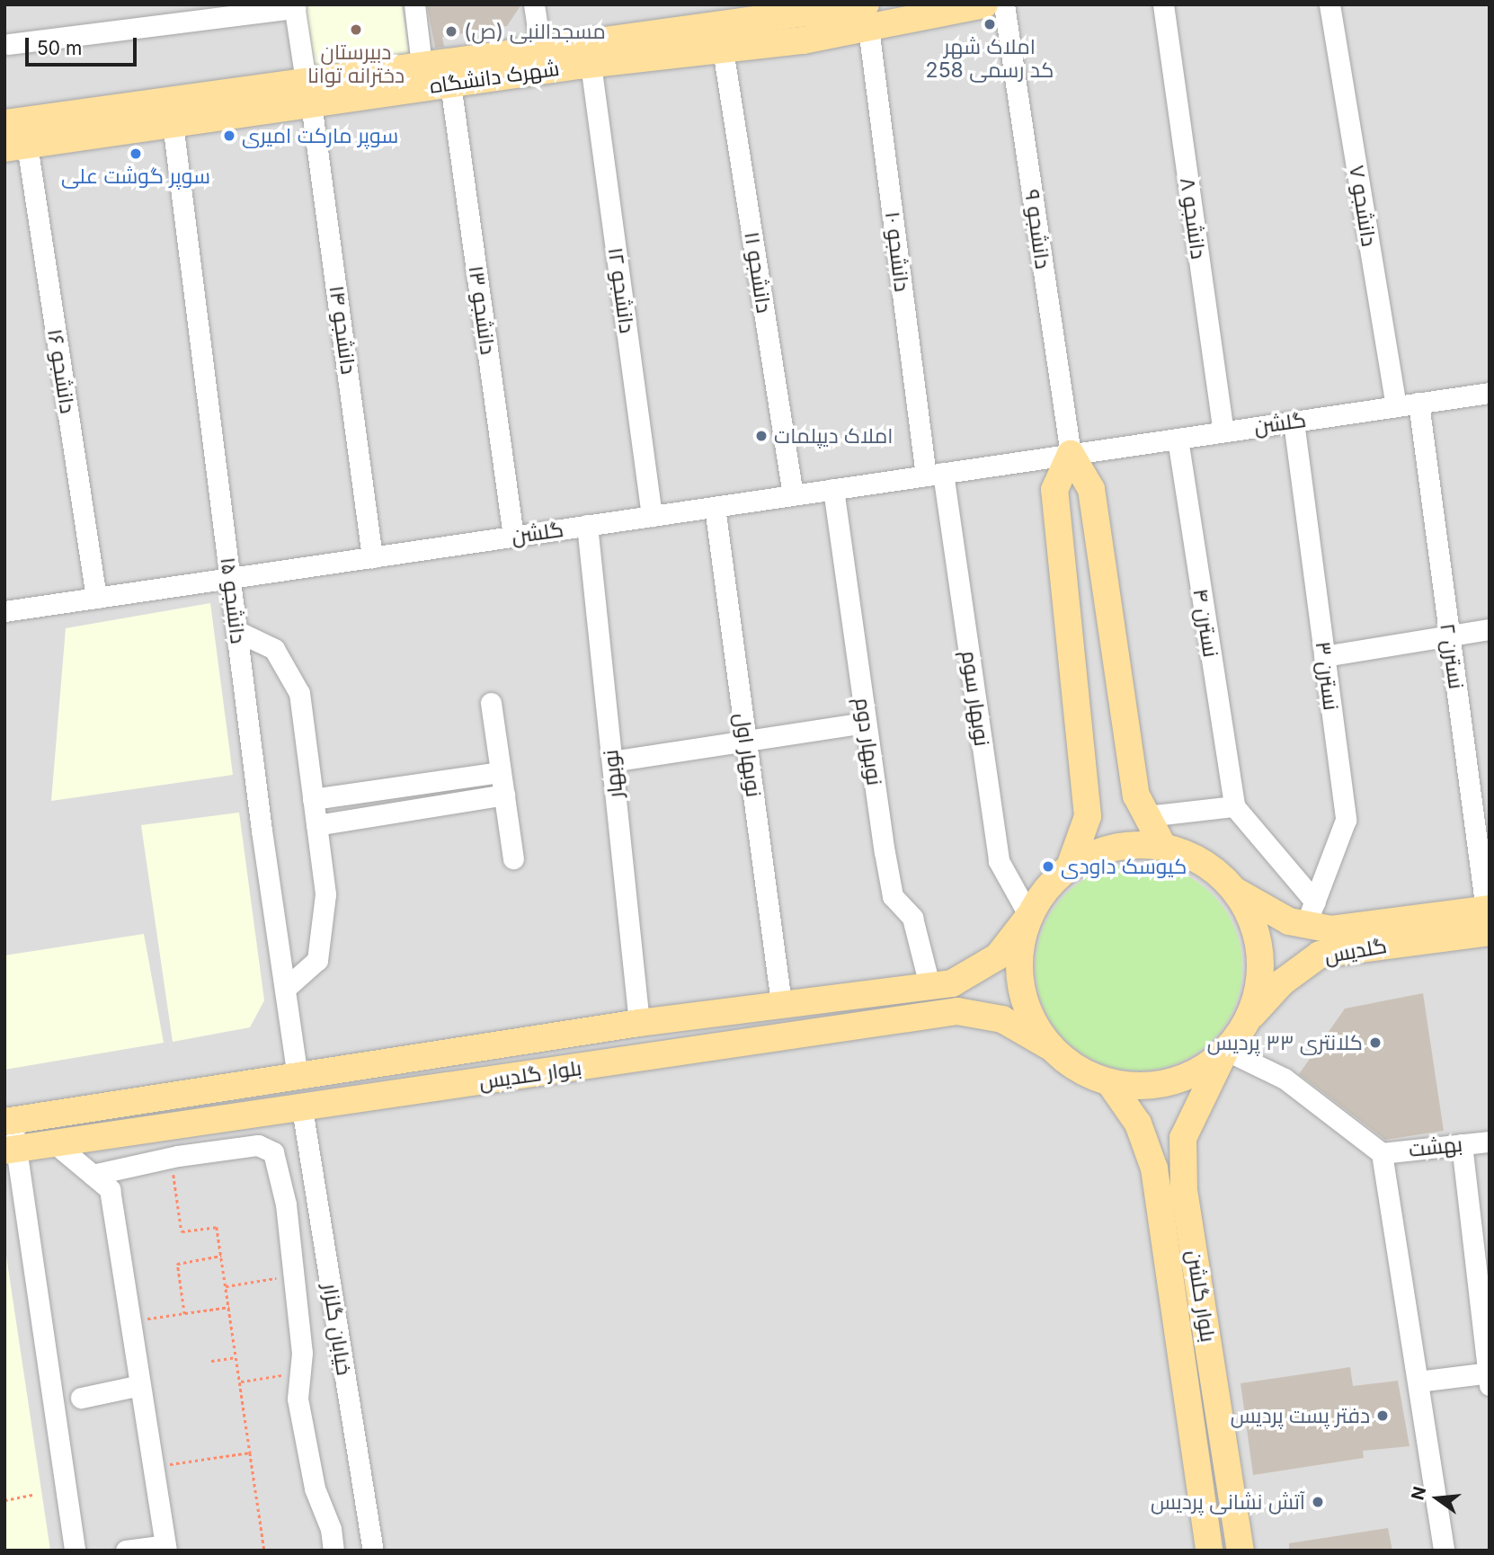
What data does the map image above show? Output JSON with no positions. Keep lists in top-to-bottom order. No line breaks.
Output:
{"streets":{"main road":["شهرک دانشگاه","گلدیس","بلوار گلدیس","بلوار گلشن"],"street":["دانشجو ۷","دانشجو ۸","دانشجو ۹","دانشجو ۱۰","دانشجو ۱۱","دانشجو ۱۲","دانشجو ۱۳","دانشجو ۱۴","دانشجو ۱۶","گلشن","دانشجو ۱۵","نسترن ۴","نسترن ۲","نسترن ۳","نوبهار سوم","نوبهار دوم","نوبهار اول","نوبهار","بهشت","خیابان گلزار"]},"crossings":[["شهرک دانشگاه","دانشجو ۱۰"],["شهرک دانشگاه","دانشجو ۱۱"],["شهرک دانشگاه","دانشجو ۱۲"],["شهرک دانشگاه","دانشجو ۱۳"],["شهرک دانشگاه","دانشجو ۱۴"],["شهرک دانشگاه","دانشجو ۱۶"],["شهرک دانشگاه","دانشجو ۱۵"],["دانشجو ۷","گلشن"],["دانشجو ۸","گلشن"],["دانشجو ۹","گلشن"],["دانشجو ۱۰","گلشن"],["دانشجو ۱۰","نوبهار سوم"],["دانشجو ۱۱","گلشن"],["دانشجو ۱۲","گلشن"],["دانشجو ۱۳","گلشن"],["دانشجو ۱۴","گلشن"],["دانشجو ۱۶","گلشن"],["گلشن","دانشجو ۱۵"],["گلشن","نسترن ۴"],["گلشن","نسترن ۲"],["گلشن","نسترن ۳"],["گلشن","نوبهار سوم"],["گلشن","نوبهار دوم"],["گلشن","نوبهار اول"],["گلشن","نوبهار"],["دانشجو ۱۵","بلوار گلدیس"],["نسترن ۲","گلدیس"],["نسترن ۳","گلدیس"],["نوبهار سوم","بلوار گلدیس"],["نوبهار دوم","بلوار گلدیس"],["نوبهار اول","بلوار گلدیس"],["نوبهار","بلوار گلدیس"],["بلوار گلدیس","خیابان گلزار"]],"places":["املاک شهر کد رسمی 258","دبیرستان دخترانه توانا","مسجدالنبی (ص)","سوپر مارکت امیری","سوپر گوشت علی","املاک دیپلمات","کیوسک داودی","کلانتری ۳۳ پردیس","دفتر پست پردیس","آتش نشانی پردیس"],"scale_bar":"50 m","north":"left"}
